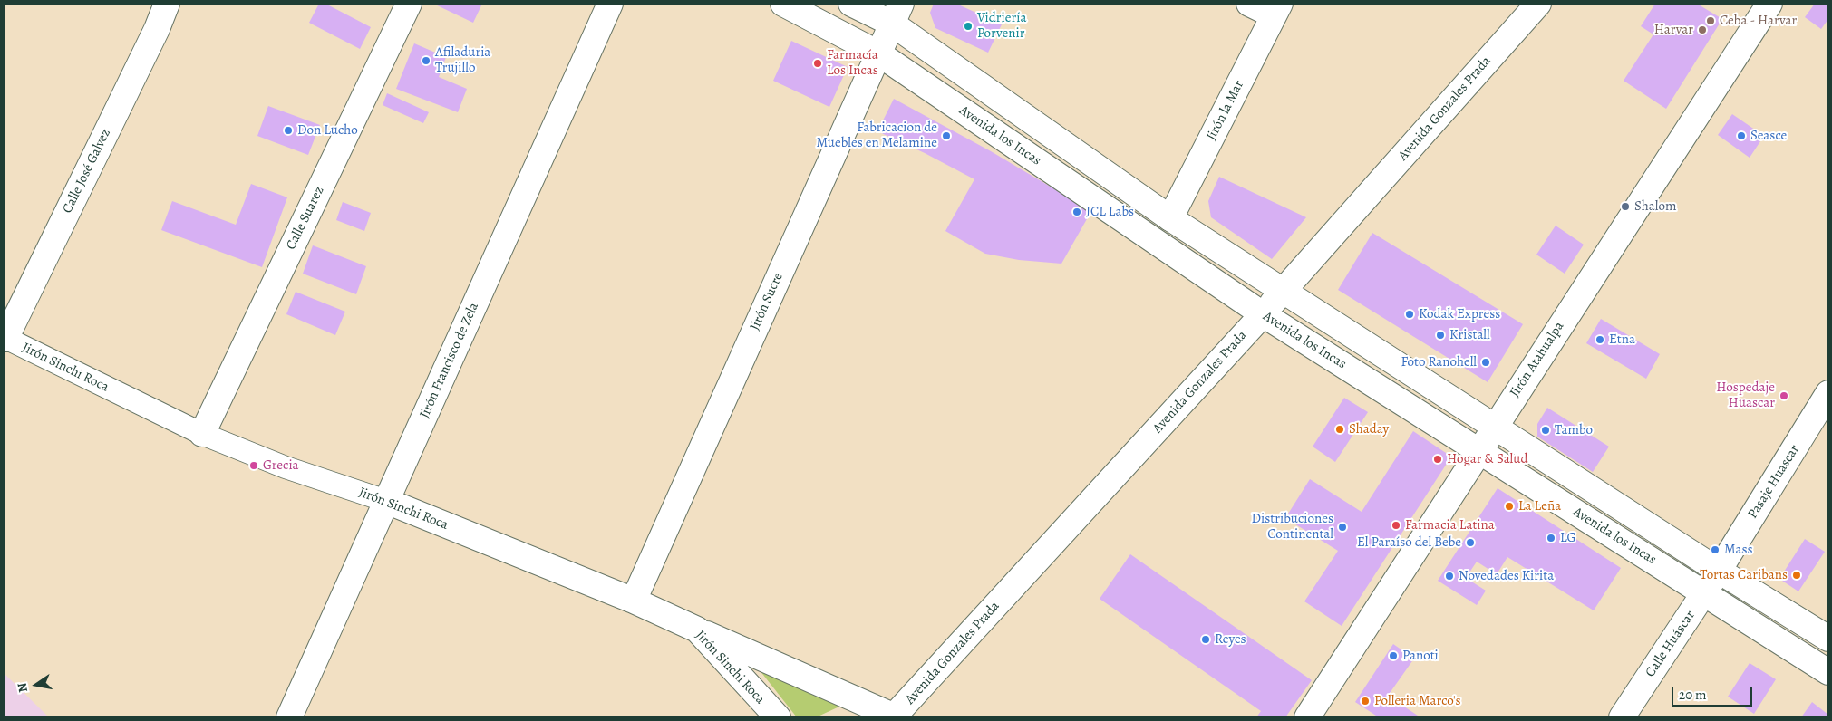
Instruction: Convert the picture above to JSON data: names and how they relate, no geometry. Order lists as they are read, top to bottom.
{
  "streets": {
    "street": [
      "Avenida Gonzales Prada",
      "Jirón la Mar",
      "Avenida los Incas",
      "Calle José Galvez",
      "Calle Suarez",
      "Jirón Sucre",
      "Jirón Atahualpa",
      "Jirón Francisco de Zela",
      "Jirón Sinchi Roca",
      "Pasaje Huascar",
      "Calle Huáscar"
    ]
  },
  "crossings": [
    ["Avenida Gonzales Prada", "Avenida los Incas"],
    ["Avenida Gonzales Prada", "Jirón Sinchi Roca"],
    ["Jirón la Mar", "Avenida los Incas"],
    ["Avenida los Incas", "Jirón Sucre"],
    ["Avenida los Incas", "Jirón Atahualpa"],
    ["Avenida los Incas", "Pasaje Huascar"],
    ["Avenida los Incas", "Calle Huáscar"],
    ["Calle José Galvez", "Jirón Sinchi Roca"],
    ["Calle Suarez", "Jirón Sinchi Roca"],
    ["Jirón Sucre", "Jirón Sinchi Roca"],
    ["Jirón Francisco de Zela", "Jirón Sinchi Roca"],
    ["Pasaje Huascar", "Calle Huáscar"]
  ],
  "places": [
    "Ceba - Harvar",
    "Vidriería Porvenir",
    "Harvar",
    "Afiladuria Trujillo",
    "Farmacía Los Incas",
    "Don Lucho",
    "Fabricacion de Muebles en Melamine",
    "Seasce",
    "Shalom",
    "JCL Labs",
    "Kodak Express",
    "Kristall",
    "Etna",
    "Foto Ranohell",
    "Hospedaje Huascar",
    "Shaday",
    "Tambo",
    "Hogar & Salud",
    "Grecia",
    "La Leña",
    "Farmacia Latina",
    "Distribuciones Continental",
    "LG",
    "El Paraíso del Bebe",
    "Mass",
    "Tortas Caribans",
    "Novedades Kirita",
    "Reyes",
    "Panoti",
    "Polleria Marco's"
  ],
  "scale_bar": "20 m",
  "north": "left"
}
